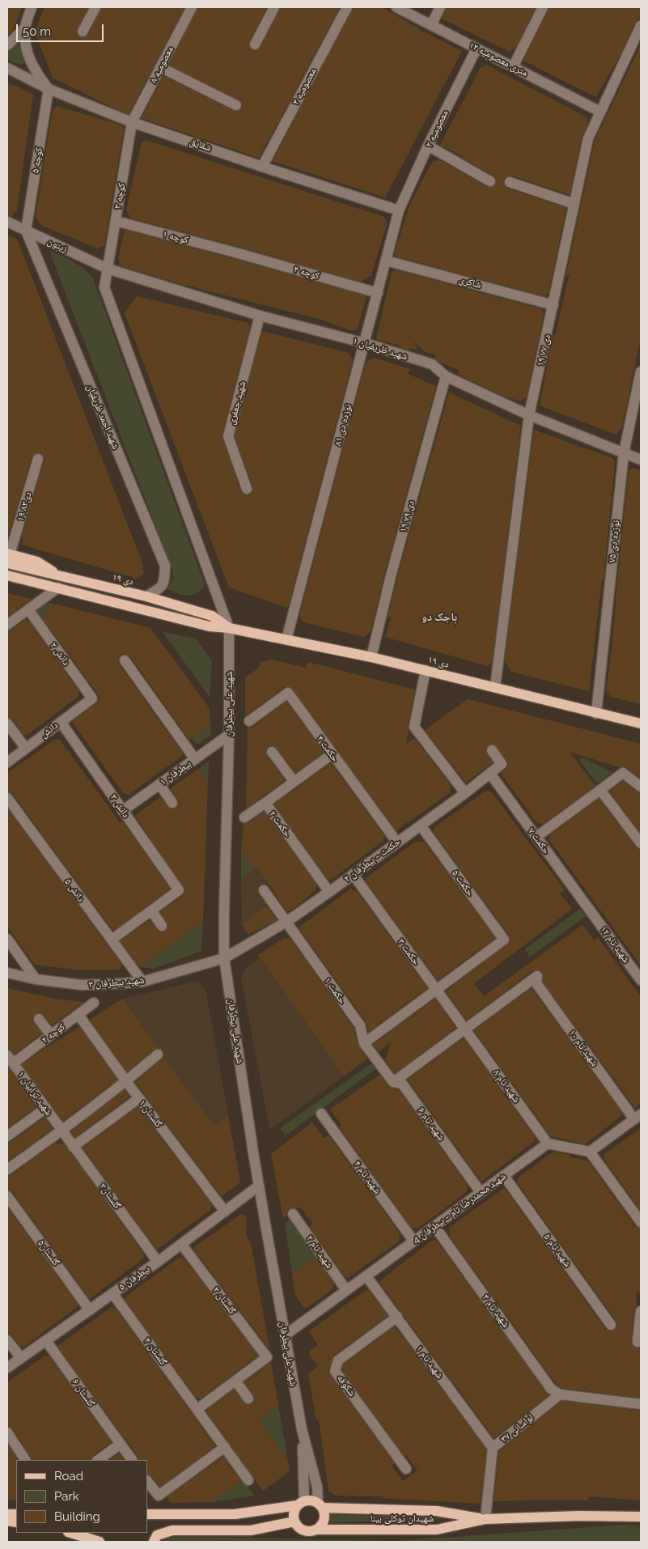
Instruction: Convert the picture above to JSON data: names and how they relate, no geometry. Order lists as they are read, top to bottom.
{
  "streets": {
    "main road": ["۱۹ دی", "شهیدان توکلی بینا"],
    "street": [
      "۱۲ متری معصومیه",
      "معصومیه ۸",
      "معصومیه ۴",
      "معصومیه ۲",
      "شقایق",
      "کوچه ۵",
      "کوچه ۳",
      "کوچه ۱",
      "زيتون",
      "کوچه ۴",
      "شاکری",
      "شهید ظریفیان ۱",
      "۱۹ دی ۷۷",
      "شهید جعفری",
      "شهید احمد ظریفیان",
      "نوزده دی ۸۱",
      "۱۹ دی۸۳",
      "۱۹ دی ۷۹",
      "نوزده دی ۷۵",
      "۲ دانش",
      "شهید علی بیطرفان",
      "دانش",
      "حکمت ۴",
      "بیطرفان ۱",
      "دانش ۳",
      "حکمت ۲",
      "حکمت ۷",
      "حکمت - بیطرفان ۲",
      "حکمت ۵",
      "دانش ۵",
      "شهید تام ۱۲",
      "حکمت ۳",
      "شهید بیطرفان ۳",
      "حکمت ۱",
      "کوچه ۲",
      "شهید تام ۱۰",
      "شهید تام ۸",
      "شهید ترابیان ۱",
      "گلستان ۱",
      "شهید تام ۶",
      "شهید تام ۴",
      "گلستان۳",
      "شهید محمدرضا تام - بیطرفان 4",
      "شهید تام ۵",
      "شهید تام ۲",
      "گلستان۵",
      "بیطرفان ۵",
      "گلستان ۲",
      "شهید تام ۳",
      "گلستان ۴",
      "شهید تام ۱",
      "شکوفه",
      "گلستان ۶",
      "لواسانی ۳۷"
    ]
  },
  "crossings": [
    ["۱۲ متری معصومیه", "معصومیه ۲"],
    ["۱۲ متری معصومیه", "۱۹ دی ۷۷"],
    ["معصومیه ۸", "شقایق"],
    ["معصومیه ۸", "کوچه ۳"],
    ["معصومیه ۴", "شقایق"],
    ["معصومیه ۲", "شقایق"],
    ["معصومیه ۲", "نوزده دی ۸۱"],
    ["شقایق", "کوچه ۵"],
    ["شقایق", "کوچه ۳"],
    ["شقایق", "نوزده دی ۸۱"],
    ["کوچه ۵", "زيتون"],
    ["کوچه ۵", "شهید احمد ظریفیان"],
    ["کوچه ۳", "کوچه ۱"],
    ["کوچه ۳", "زيتون"],
    ["کوچه ۳", "شهید ظریفیان ۱"],
    ["کوچه ۱", "کوچه ۴"],
    ["زيتون", "شهید ظریفیان ۱"],
    ["زيتون", "شهید احمد ظریفیان"],
    ["کوچه ۴", "نوزده دی ۸۱"],
    ["شاکری", "۱۹ دی ۷۷"],
    ["شاکری", "نوزده دی ۸۱"],
    ["شهید ظریفیان ۱", "۱۹ دی ۷۷"],
    ["شهید ظریفیان ۱", "شهید جعفری"],
    ["شهید ظریفیان ۱", "نوزده دی ۸۱"],
    ["شهید ظریفیان ۱", "۱۹ دی ۷۹"],
    ["شهید ظریفیان ۱", "نوزده دی ۷۵"],
    ["۱۹ دی ۷۷", "۱۹ دی"],
    ["شهید احمد ظریفیان", "۱۹ دی"],
    ["نوزده دی ۸۱", "۱۹ دی"],
    ["۱۹ دی۸۳", "۱۹ دی"],
    ["۱۹ دی ۷۹", "۱۹ دی"],
    ["نوزده دی ۷۵", "۱۹ دی"],
    ["۱۹ دی", "شهید علی بیطرفان"],
    ["۲ دانش", "دانش"],
    ["شهید علی بیطرفان", "بیطرفان ۱"],
    ["شهید علی بیطرفان", "حکمت - بیطرفان ۲"],
    ["شهید علی بیطرفان", "شهید بیطرفان ۳"],
    ["شهید علی بیطرفان", "شهید محمدرضا تام - بیطرفان 4"],
    ["شهید علی بیطرفان", "بیطرفان ۵"],
    ["شهید علی بیطرفان", "شهیدان توکلی بینا"],
    ["دانش", "دانش ۳"],
    ["حکمت ۴", "حکمت ۲"],
    ["حکمت ۴", "حکمت - بیطرفان ۲"],
    ["بیطرفان ۱", "دانش ۳"],
    ["حکمت ۲", "حکمت - بیطرفان ۲"],
    ["حکمت ۷", "حکمت - بیطرفان ۲"],
    ["حکمت ۷", "شهید تام ۱۲"],
    ["حکمت - بیطرفان ۲", "حکمت ۵"],
    ["حکمت - بیطرفان ۲", "حکمت ۳"],
    ["حکمت - بیطرفان ۲", "شهید بیطرفان ۳"],
    ["حکمت - بیطرفان ۲", "حکمت ۱"],
    ["حکمت ۵", "حکمت ۳"],
    ["دانش ۵", "شهید بیطرفان ۳"],
    ["حکمت ۳", "شهید تام ۱۰"],
    ["حکمت ۳", "شهید تام ۸"],
    ["حکمت ۱", "شهید تام ۶"],
    ["کوچه ۲", "شهید ترابیان ۱"],
    ["کوچه ۲", "گلستان ۱"],
    ["شهید تام ۱۰", "شهید تام ۸"],
    ["شهید تام ۸", "شهید محمدرضا تام - بیطرفان 4"],
    ["شهید ترابیان ۱", "گلستان۳"],
    ["گلستان ۱", "بیطرفان ۵"],
    ["شهید تام ۶", "شهید محمدرضا تام - بیطرفان 4"],
    ["شهید تام ۴", "شهید محمدرضا تام - بیطرفان 4"],
    ["گلستان۳", "بیطرفان ۵"],
    ["شهید محمدرضا تام - بیطرفان 4", "شهید تام ۵"],
    ["شهید محمدرضا تام - بیطرفان 4", "شهید تام ۲"],
    ["شهید محمدرضا تام - بیطرفان 4", "شهید تام ۳"],
    ["شهید محمدرضا تام - بیطرفان 4", "شهید تام ۱"],
    ["گلستان۵", "بیطرفان ۵"],
    ["بیطرفان ۵", "گلستان ۲"],
    ["بیطرفان ۵", "گلستان ۴"],
    ["بیطرفان ۵", "گلستان ۶"],
    ["شهید تام ۳", "لواسانی ۳۷"],
    ["شهید تام ۱", "شکوفه"],
    ["شهید تام ۱", "لواسانی ۳۷"],
    ["لواسانی ۳۷", "شهیدان توکلی بینا"]
  ],
  "districts": ["باجک دو"],
  "legend": ["Road", "Park", "Building"],
  "scale_bar": "50 m"
}
